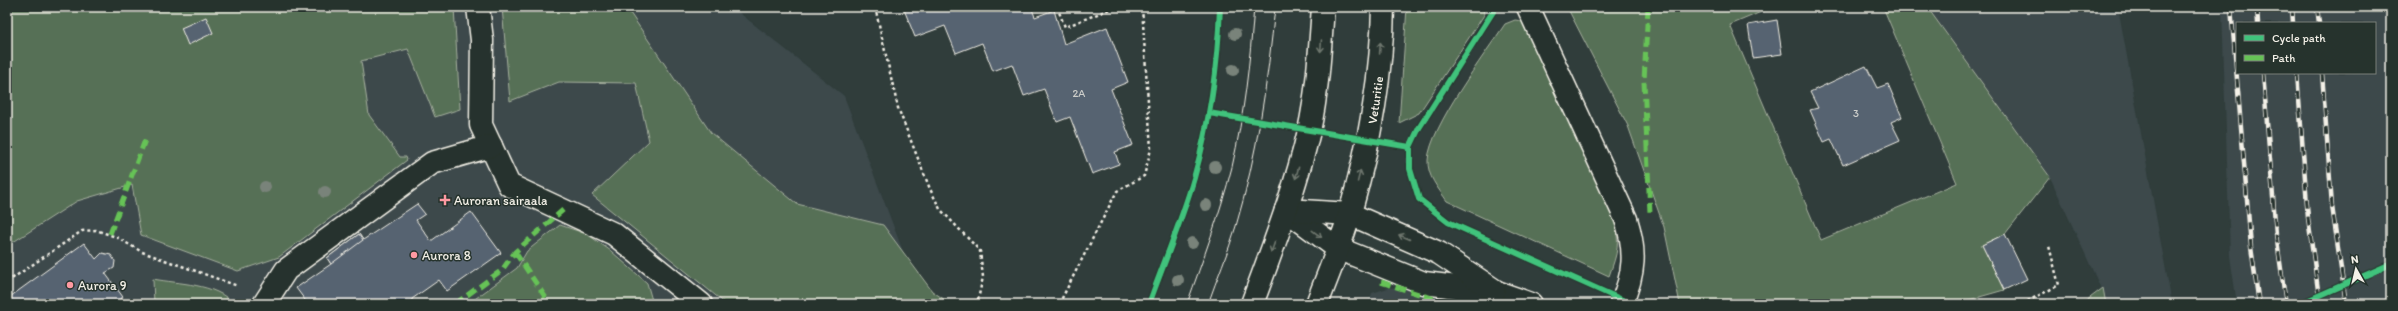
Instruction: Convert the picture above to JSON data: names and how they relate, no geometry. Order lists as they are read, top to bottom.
{
  "streets": {
    "main road": ["Veturitie"]
  },
  "places": {
    "health": ["Auroran sairaala"],
    "other": ["Aurora 8", "Aurora 9"]
  },
  "house_numbers": ["2A", "3"],
  "legend": ["Cycle path", "Path"],
  "north": "top"
}
